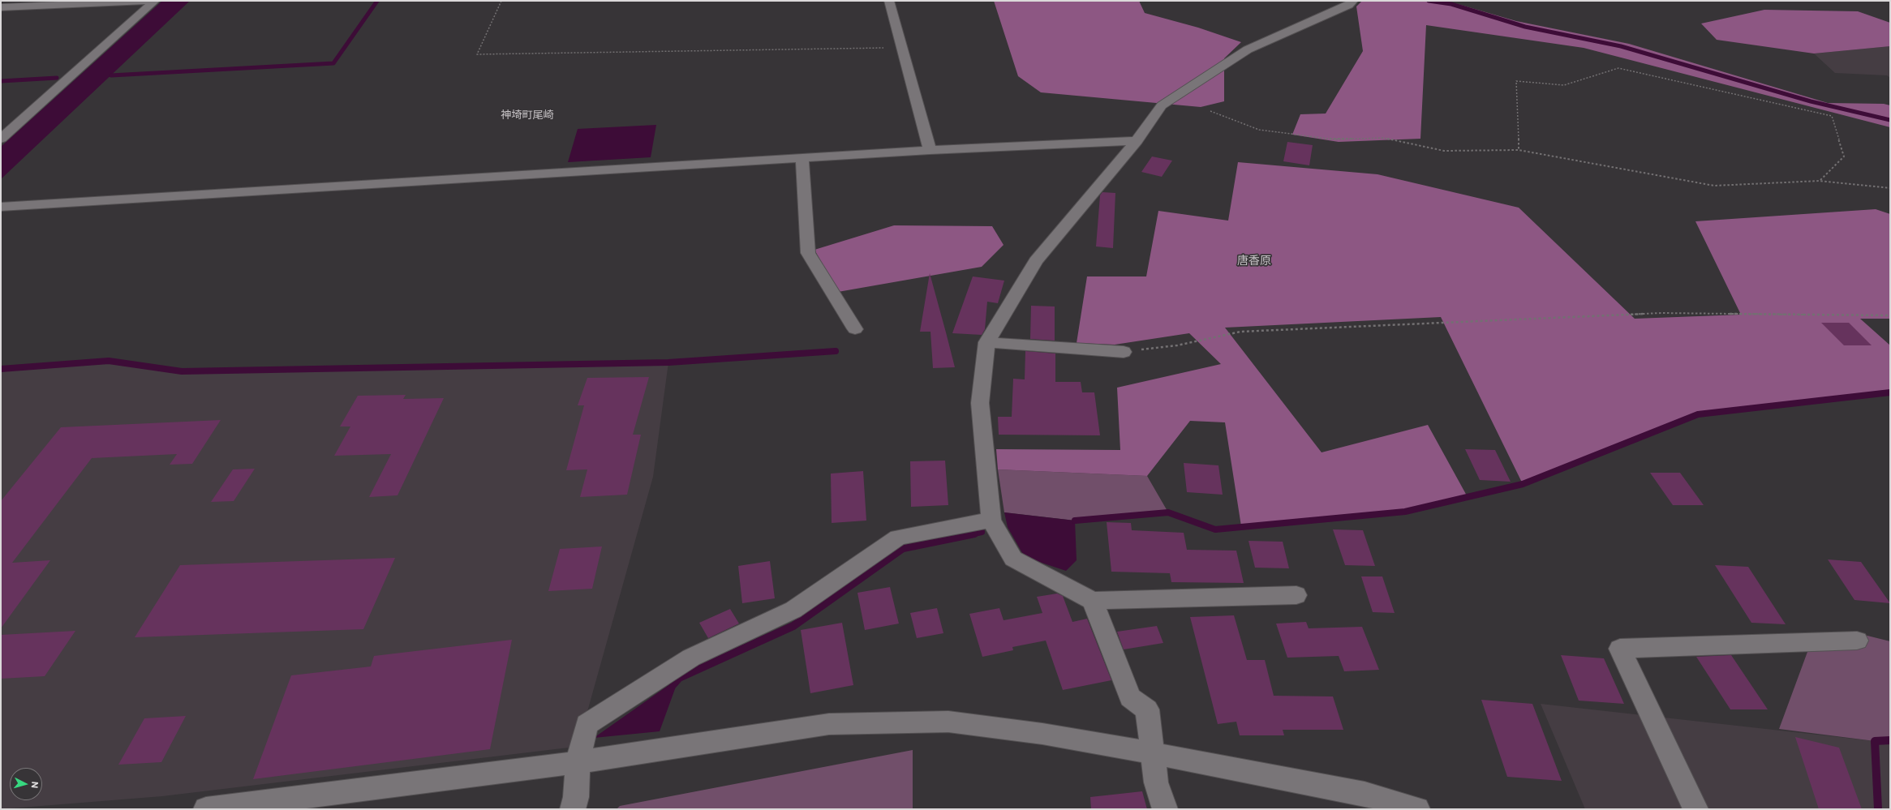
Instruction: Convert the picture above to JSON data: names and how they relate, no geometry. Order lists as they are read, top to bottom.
{
  "districts": ["神埼町尾崎", "唐香原"],
  "north": "right"
}
